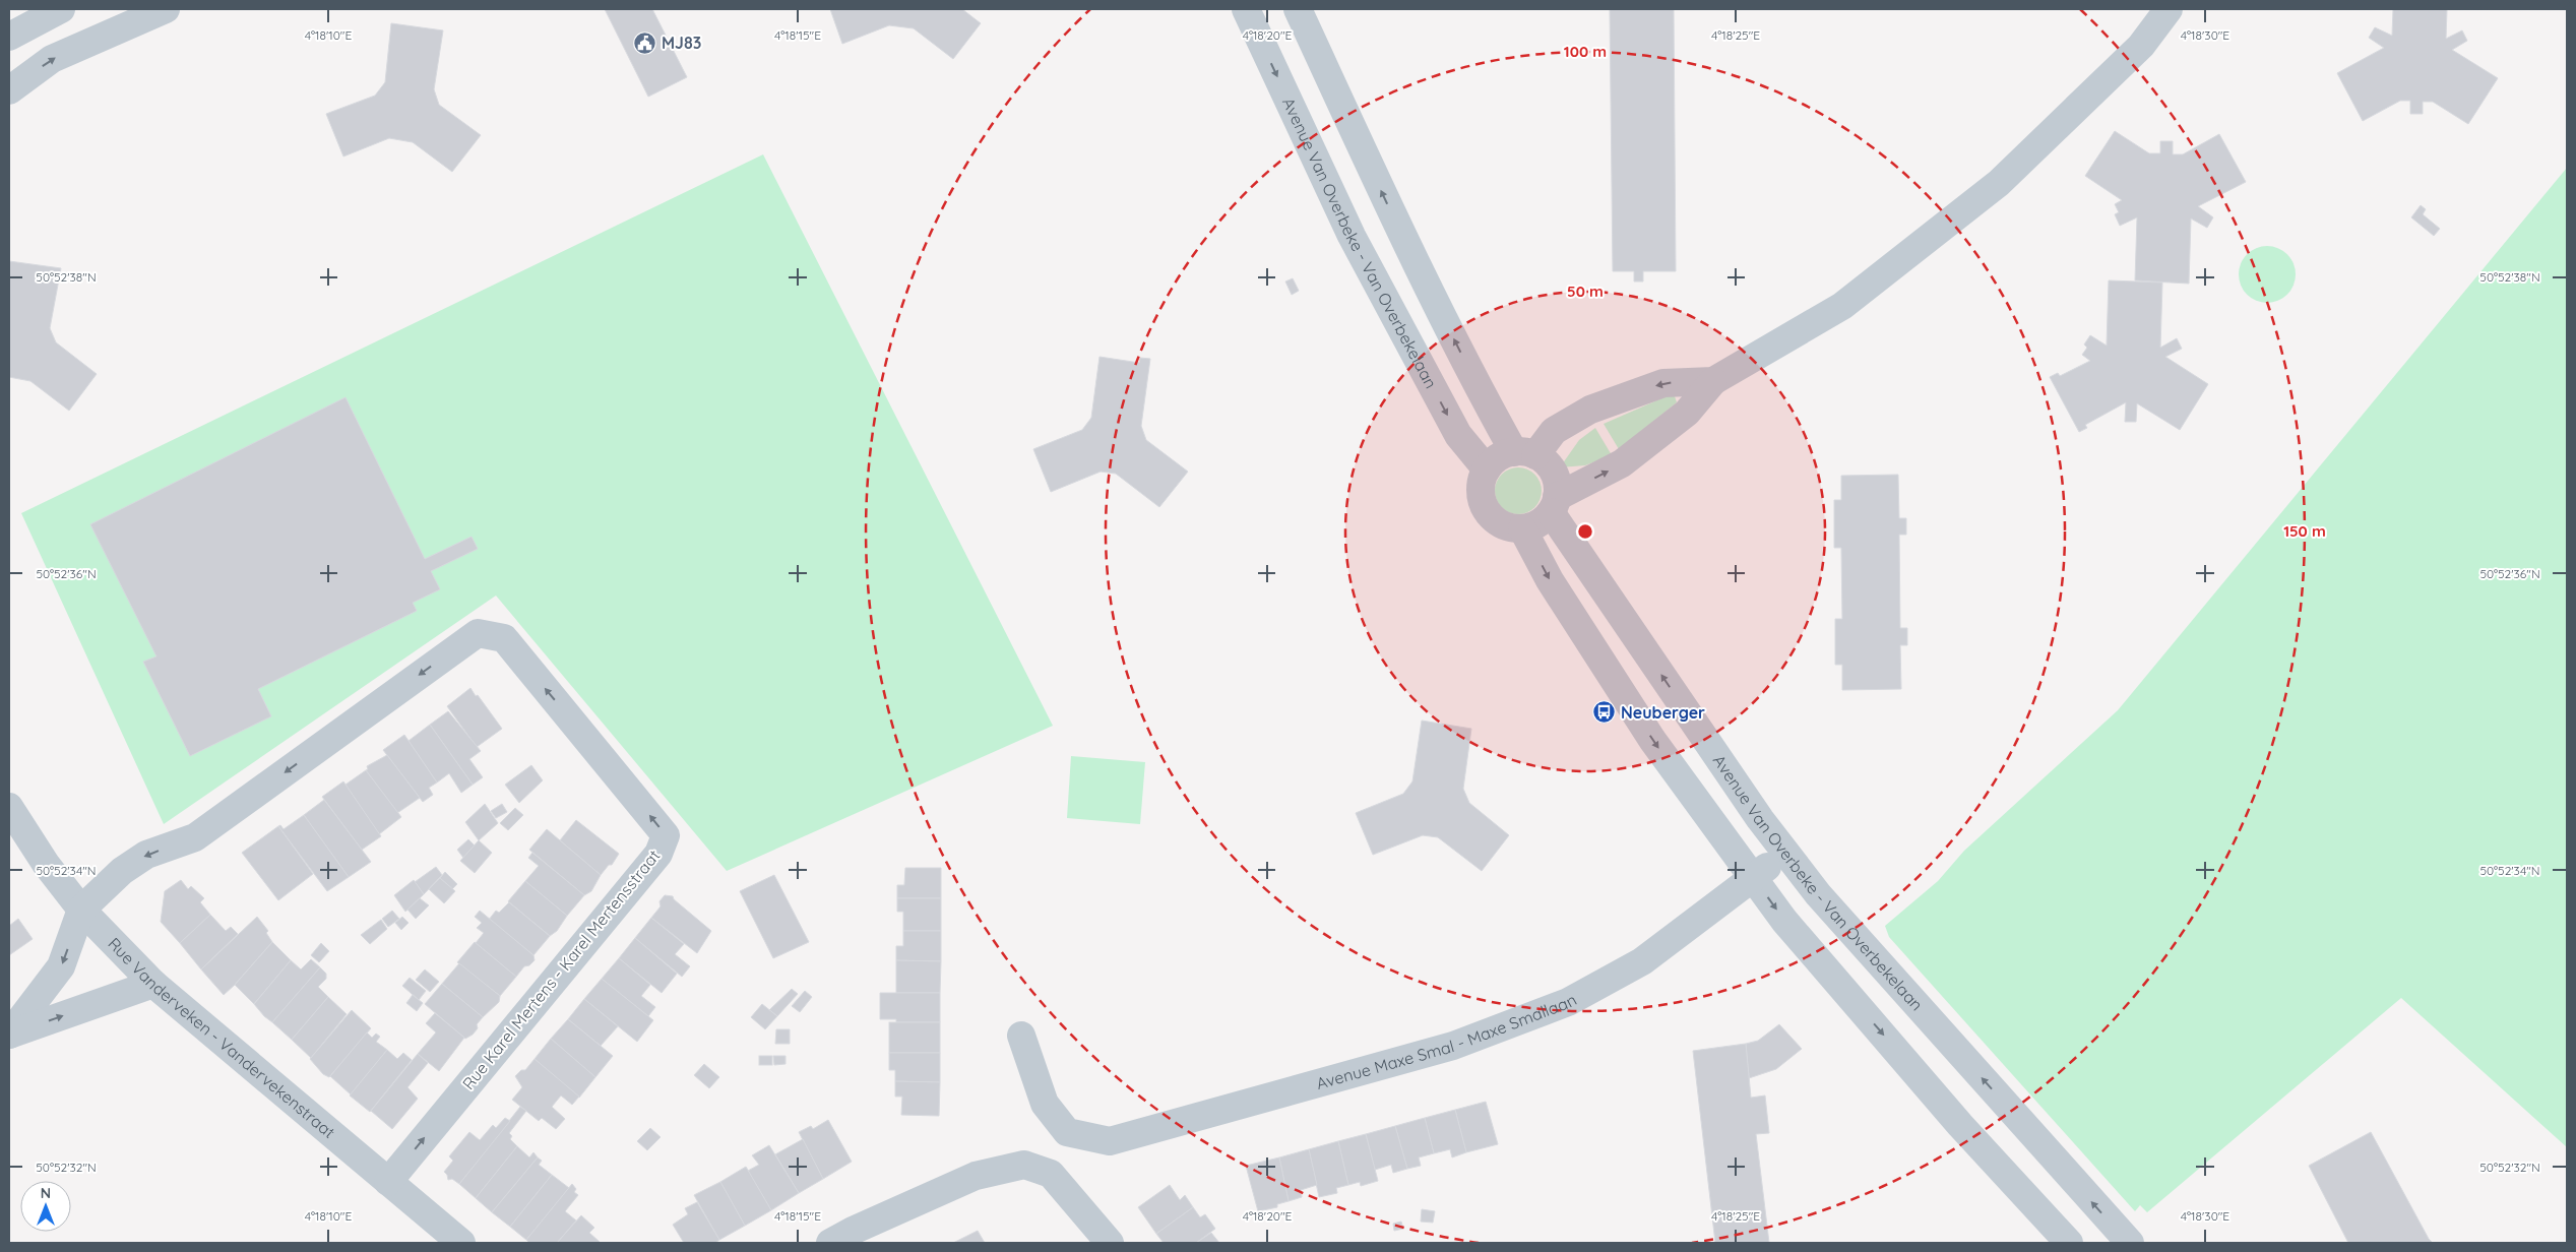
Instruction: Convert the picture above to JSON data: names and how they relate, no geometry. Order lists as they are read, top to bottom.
{
  "streets": {
    "street": [
      "Avenue Van Overbeke - Van Overbekelaan",
      "Rue Karel Mertens - Karel Mertensstraat",
      "Rue Vanderveken - Vandervekenstraat",
      "Avenue Maxe Smal - Maxe Smallaan"
    ]
  },
  "crossings": [
    ["Avenue Van Overbeke - Van Overbekelaan", "Avenue Maxe Smal - Maxe Smallaan"],
    ["Rue Karel Mertens - Karel Mertensstraat", "Rue Vanderveken - Vandervekenstraat"]
  ],
  "places": {
    "public building": ["MJ83"],
    "bus stop": ["Neuberger"]
  },
  "north": "top",
  "coordinates": [
    "4°18'10\"E",
    "4°18'15\"E",
    "4°18'20\"E",
    "4°18'25\"E",
    "4°18'30\"E",
    "50°52'38\"N",
    "50°52'36\"N",
    "50°52'34\"N",
    "50°52'32\"N"
  ],
  "rings": ["100 m", "50 m", "150 m"]
}
